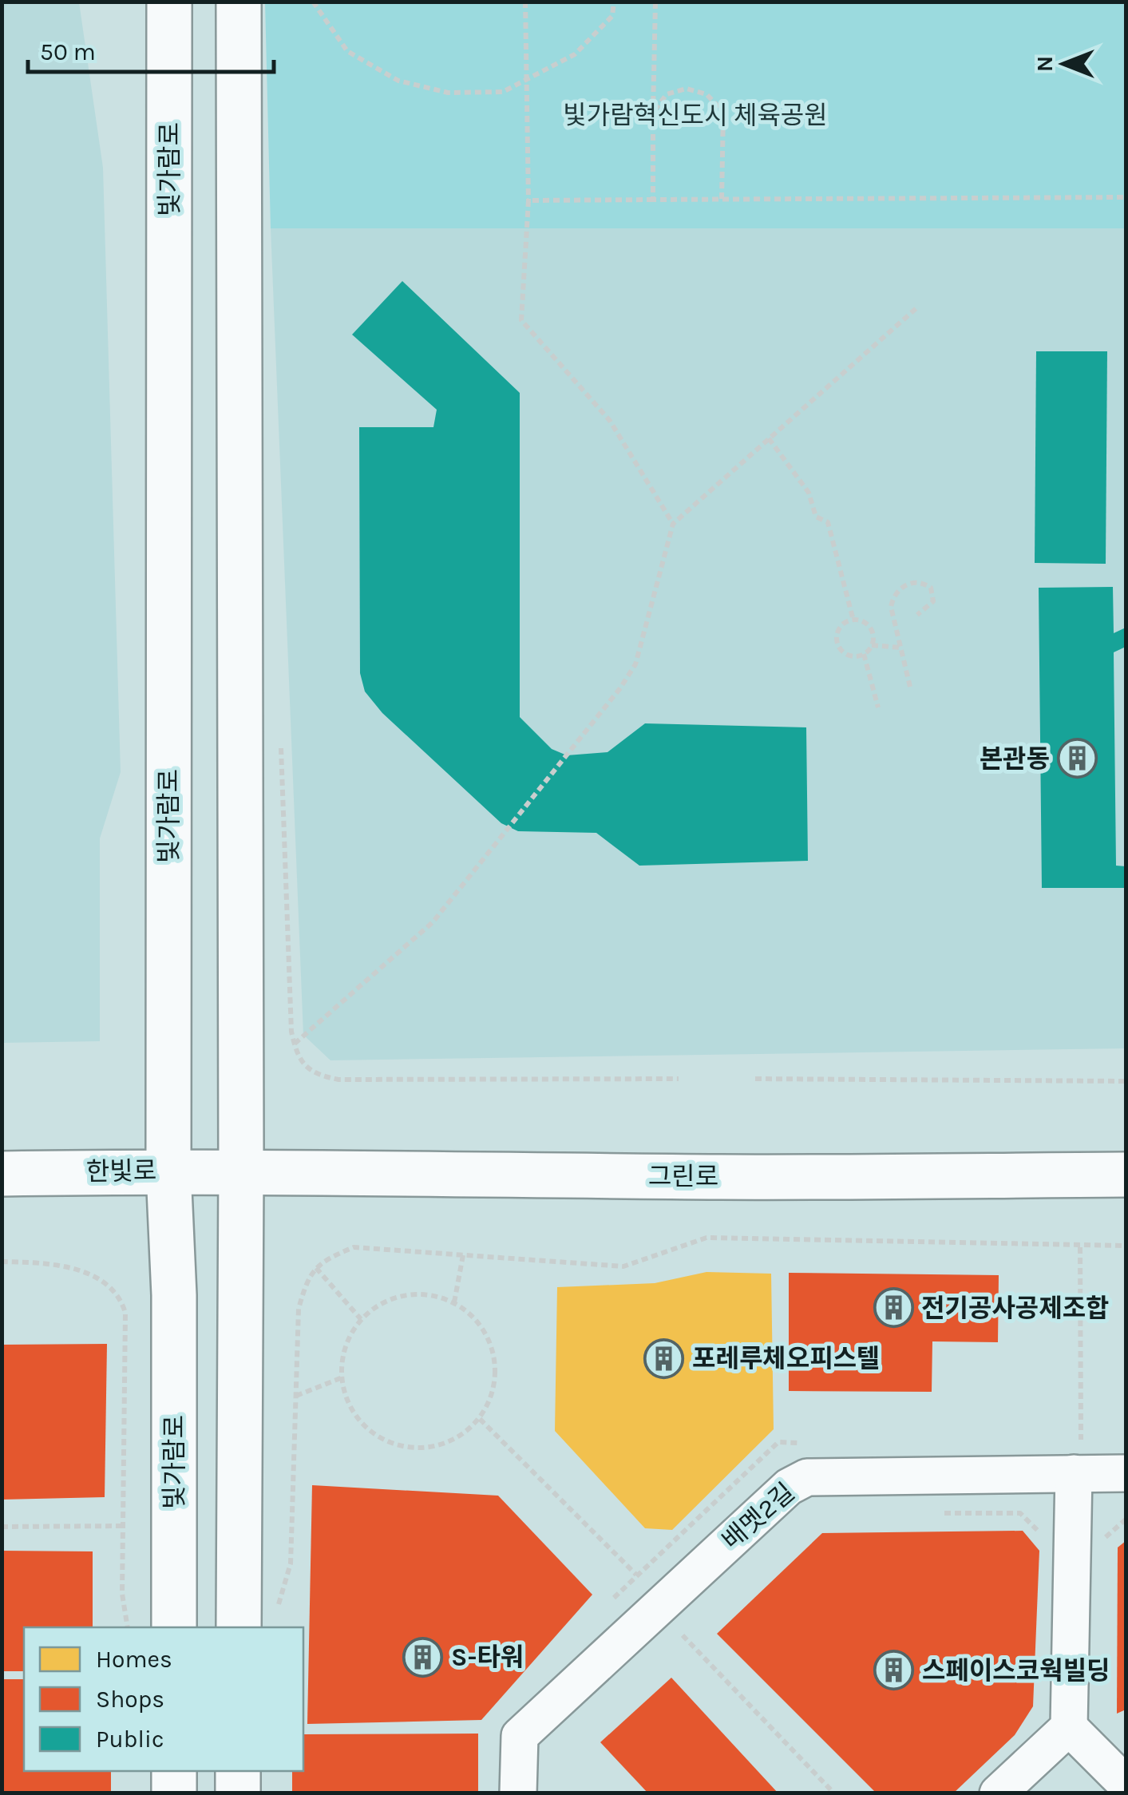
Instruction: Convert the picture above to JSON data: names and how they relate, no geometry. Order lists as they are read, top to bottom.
{
  "streets": {
    "main road": ["빛가람로", "한빛로", "그린로"],
    "street": ["배멧2길"]
  },
  "crossings": [
    ["빛가람로", "한빛로"],
    ["한빛로", "그린로"]
  ],
  "parks": ["빛가람혁신도시 체육공원"],
  "places": {
    "building": [
      "본관동",
      "전기공사공제조합",
      "포레루체오피스텔",
      "S-타워",
      "스페이스코웍빌딩"
    ]
  },
  "legend": ["Homes", "Shops", "Public"],
  "scale_bar": "50 m",
  "north": "left"
}
